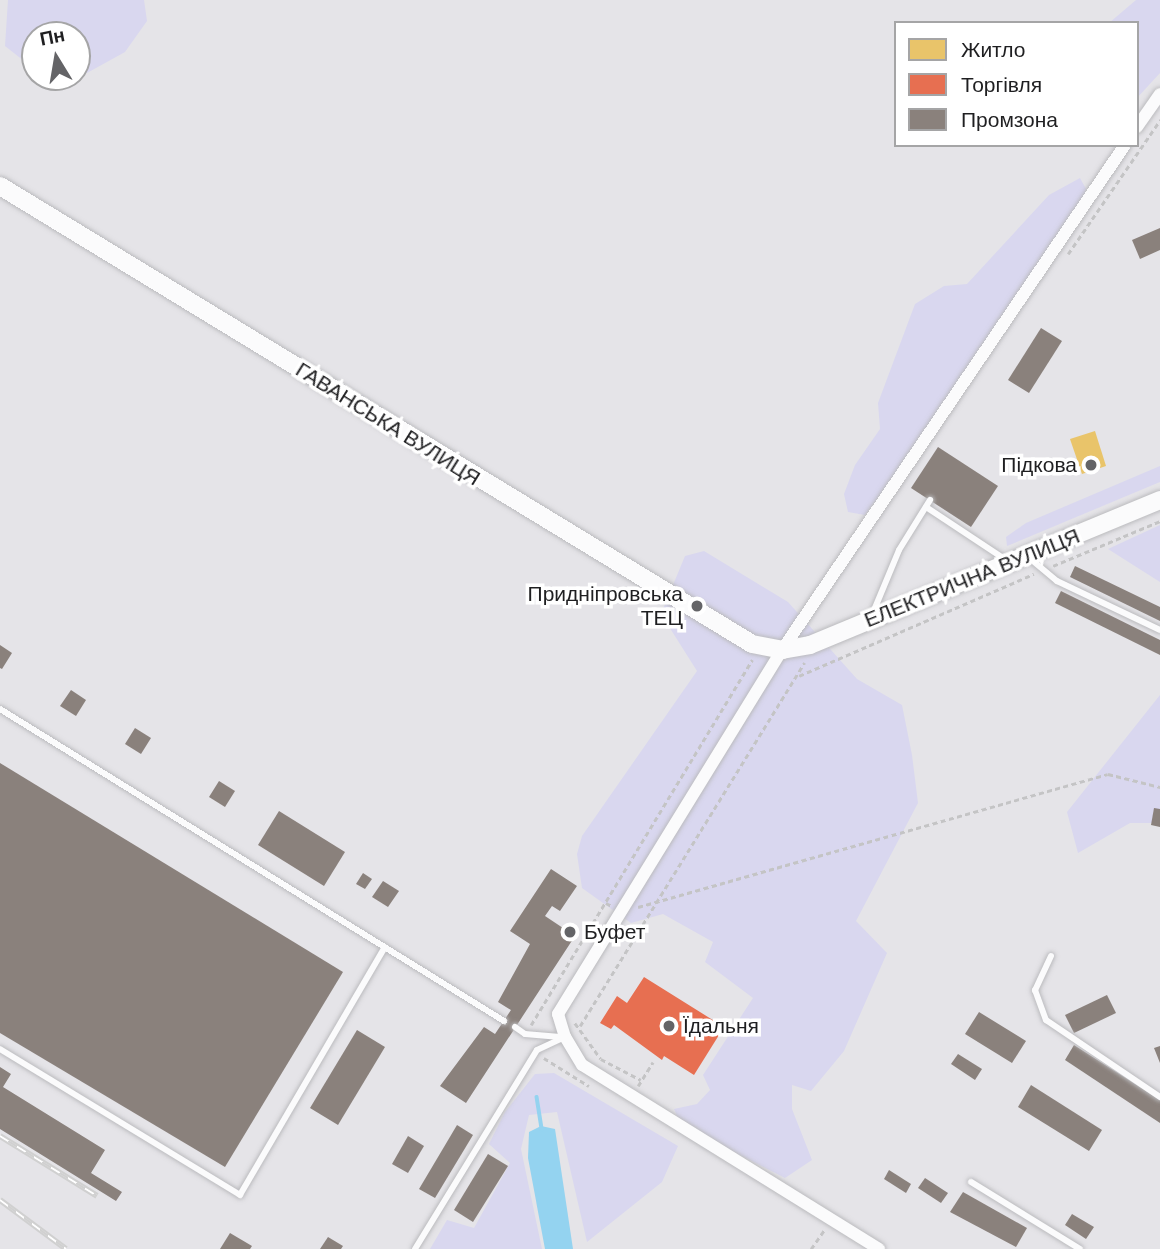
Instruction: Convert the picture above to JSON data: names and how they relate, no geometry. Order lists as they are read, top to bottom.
{
  "streets": {
    "street": ["ГАВАНСЬКА ВУЛИЦЯ", "ЕЛЕКТРИЧНА ВУЛИЦЯ"]
  },
  "crossings": [
    ["ГАВАНСЬКА ВУЛИЦЯ", "ЕЛЕКТРИЧНА ВУЛИЦЯ"]
  ],
  "places": [
    "Підкова",
    "Придніпровська ТЕЦ",
    "Буфет",
    "Їдальня"
  ],
  "legend": ["Житло", "Торгівля", "Промзона"],
  "north": "top"
}
